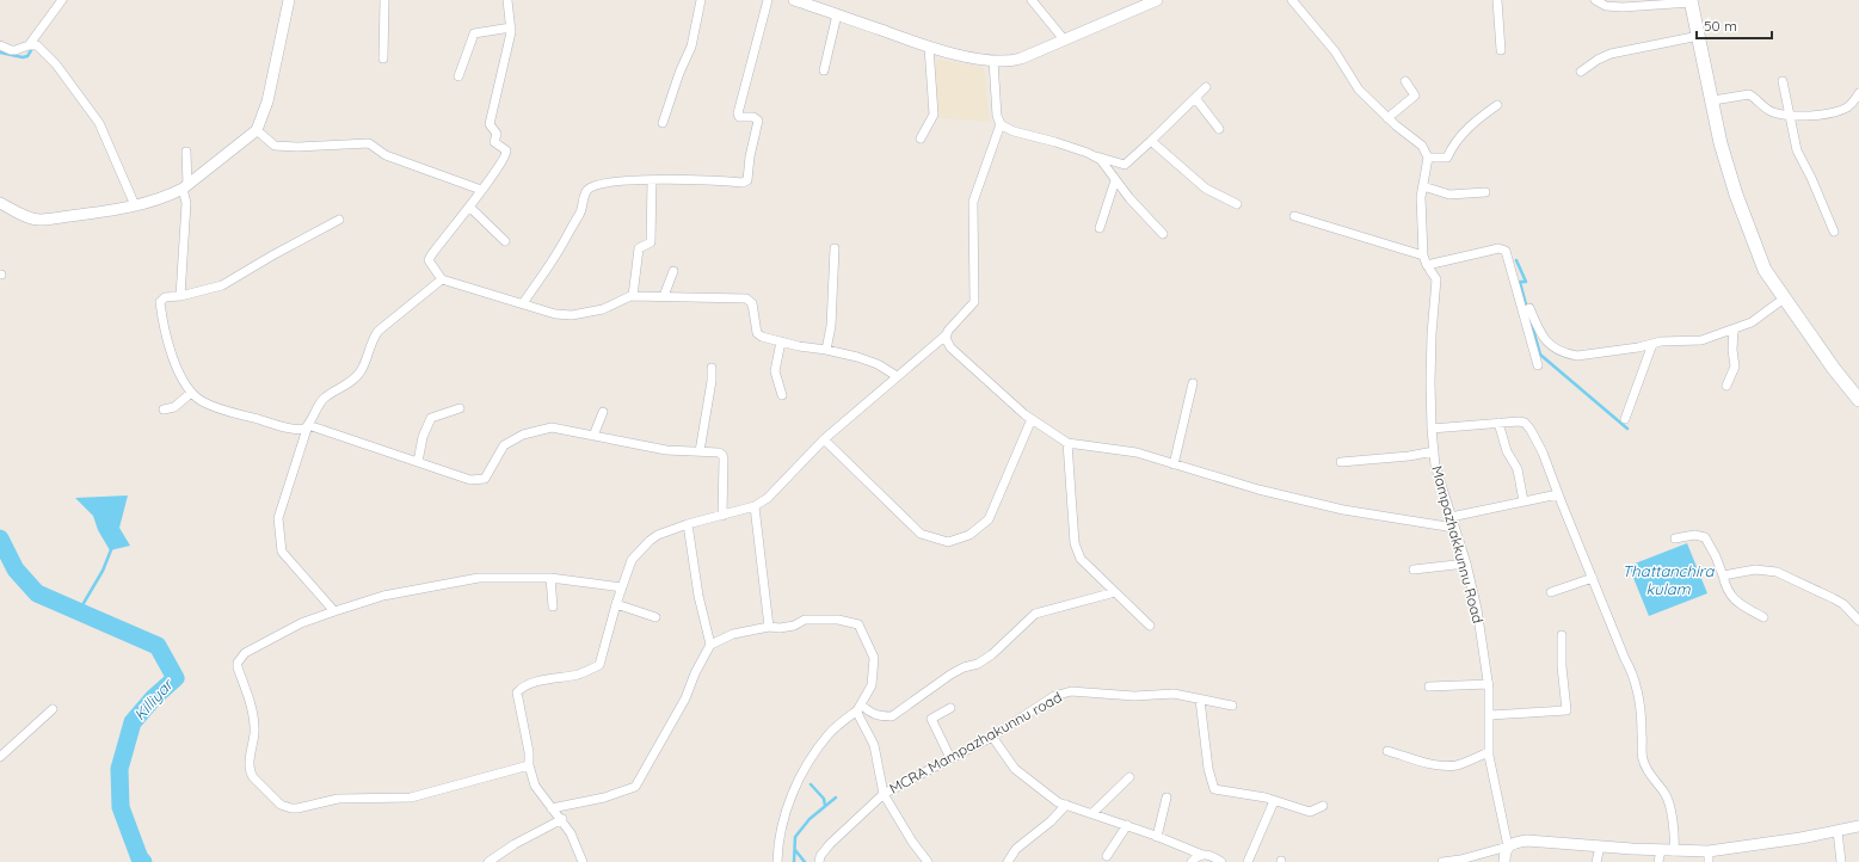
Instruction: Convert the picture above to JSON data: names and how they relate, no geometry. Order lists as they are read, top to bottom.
{
  "streets": {
    "street": ["Mampazhakkunnu Road", "MCRA Mampazhakunnu road"]
  },
  "water": ["Thattanchira kulam", "Killiyar"],
  "scale_bar": "50 m"
}
